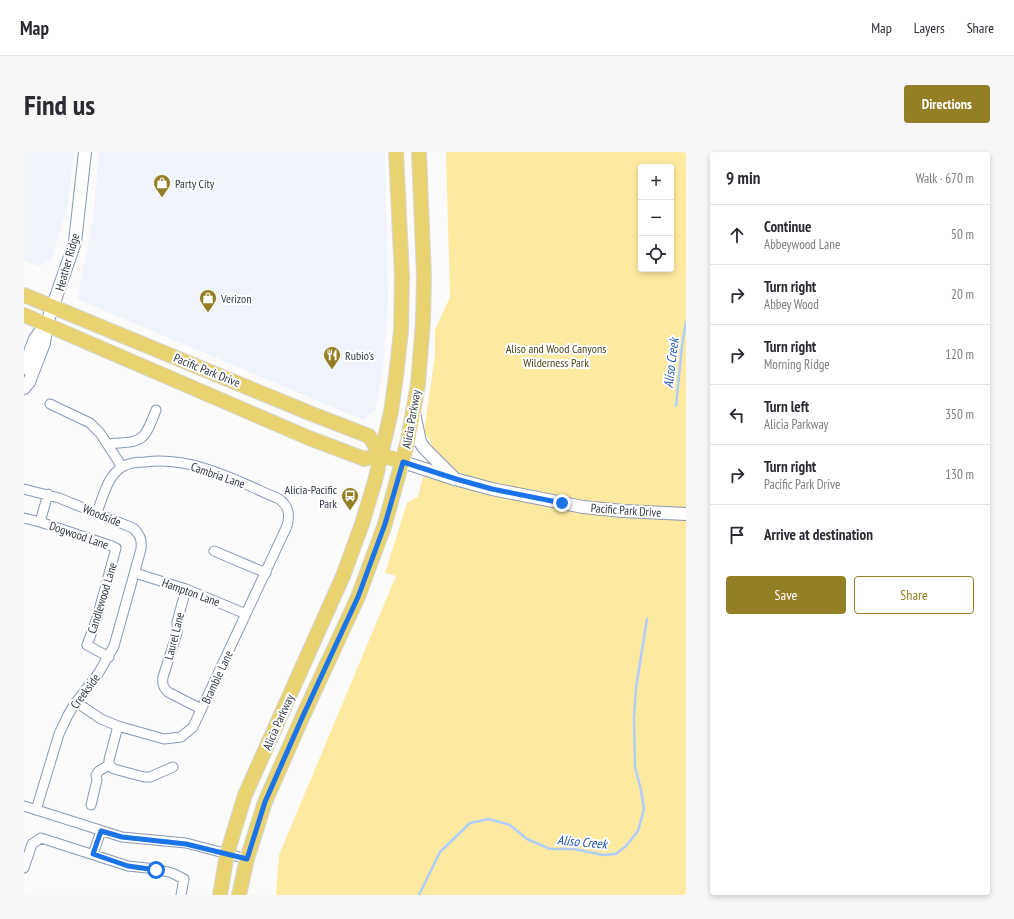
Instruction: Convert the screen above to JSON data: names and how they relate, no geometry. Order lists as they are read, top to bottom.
{
  "streets": {
    "main road": ["Heather Ridge", "Pacific Park Drive", "Alicia Parkway"],
    "street": [
      "Cambria Lane",
      "Woodside",
      "Dogwood Lane",
      "Hampton Lane",
      "Candlewood Lane",
      "Laurel Lane",
      "Bramble Lane",
      "Creekside"
    ]
  },
  "crossings": [
    ["Heather Ridge", "Pacific Park Drive"],
    ["Pacific Park Drive", "Alicia Parkway"],
    ["Cambria Lane", "Bramble Lane"],
    ["Woodside", "Dogwood Lane"],
    ["Woodside", "Hampton Lane"],
    ["Woodside", "Creekside"],
    ["Dogwood Lane", "Candlewood Lane"],
    ["Hampton Lane", "Laurel Lane"],
    ["Hampton Lane", "Bramble Lane"],
    ["Hampton Lane", "Creekside"],
    ["Candlewood Lane", "Creekside"],
    ["Laurel Lane", "Bramble Lane"],
    ["Bramble Lane", "Creekside"]
  ],
  "water": ["Aliso Creek"],
  "parks": ["Aliso and Wood Canyons Wilderness Park"],
  "places": {
    "shop": ["Party City", "Verizon"],
    "restaurant": ["Rubio's"],
    "bus stop": ["Alicia-Pacific Park"]
  },
  "page": {
    "header": "Map",
    "nav": ["Map", "Layers", "Share"],
    "buttons": [
      "Directions",
      ["Save", "Share"]
    ],
    "title": "Find us",
    "heading": ["9 min", "Walk · 670 m"],
    "map_buttons": ["+", "−"],
    "list": [
      ["Continue", "Abbeywood Lane", "50 m"],
      ["Turn right", "Abbey Wood", "20 m"],
      ["Turn right", "Morning Ridge", "120 m"],
      ["Turn left", "Alicia Parkway", "350 m"],
      ["Turn right", "Pacific Park Drive", "130 m"],
      "Arrive at destination"
    ]
  }
}
